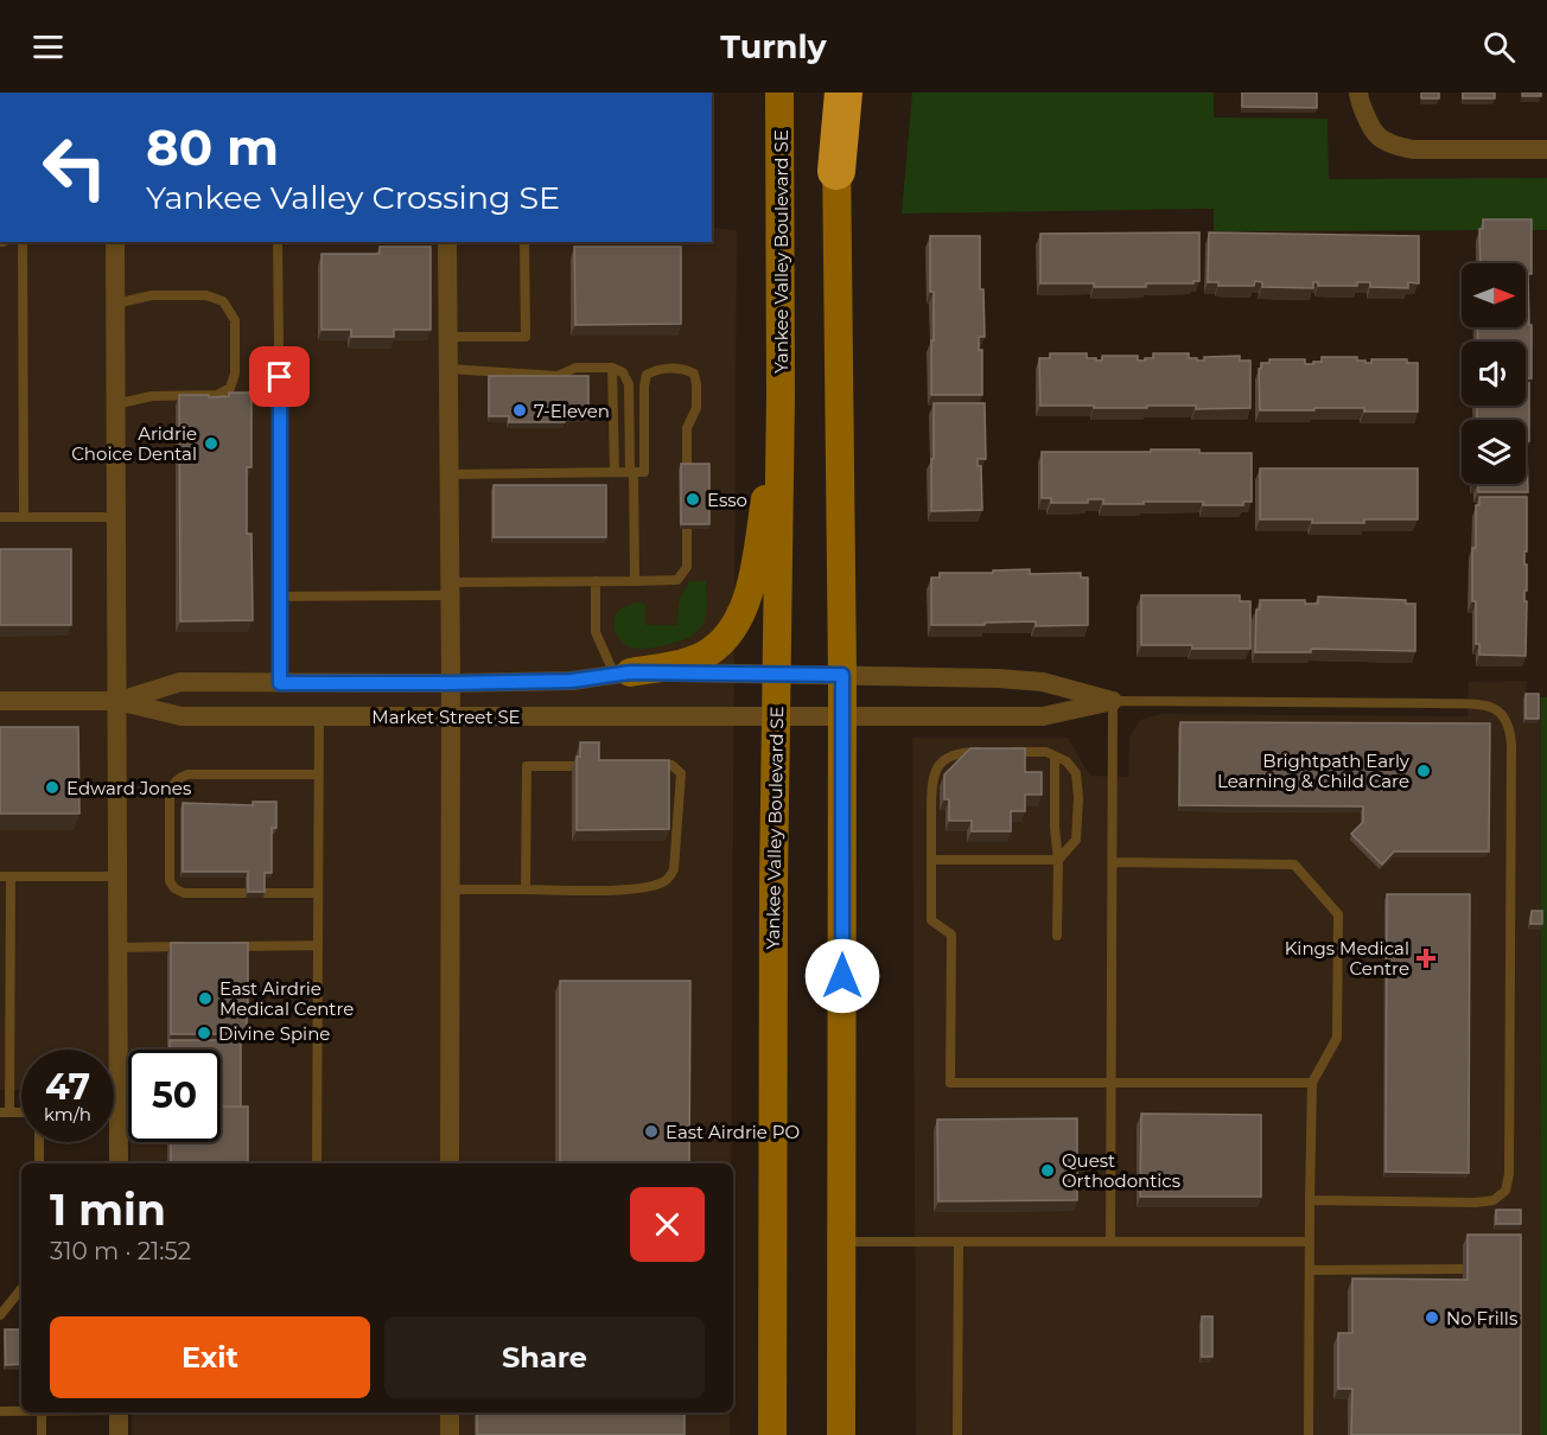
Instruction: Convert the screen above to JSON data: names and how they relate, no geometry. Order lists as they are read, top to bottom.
{
  "streets": {
    "main road": ["Yankee Valley Boulevard SE"],
    "street": ["Market Street SE"]
  },
  "crossings": [
    ["Yankee Valley Boulevard SE", "Market Street SE"]
  ],
  "places": {
    "other": [
      "7-Eleven",
      "Aridrie Choice Dental",
      "Esso",
      "Brightpath Early Learning & Child Care",
      "Edward Jones",
      "East Airdrie Medical Centre",
      "Divine Spine",
      "East Airdrie PO",
      "Quest Orthodontics",
      "No Frills"
    ],
    "health": ["Kings Medical Centre"]
  },
  "north": "right",
  "page": {
    "header": "Turnly",
    "turn": ["80 m", "Yankee Valley Crossing SE"],
    "speed": "47 km/h",
    "limit": "50",
    "heading": ["1 min", "310 m · 21:52"],
    "buttons": ["Exit", "Share"]
  }
}
